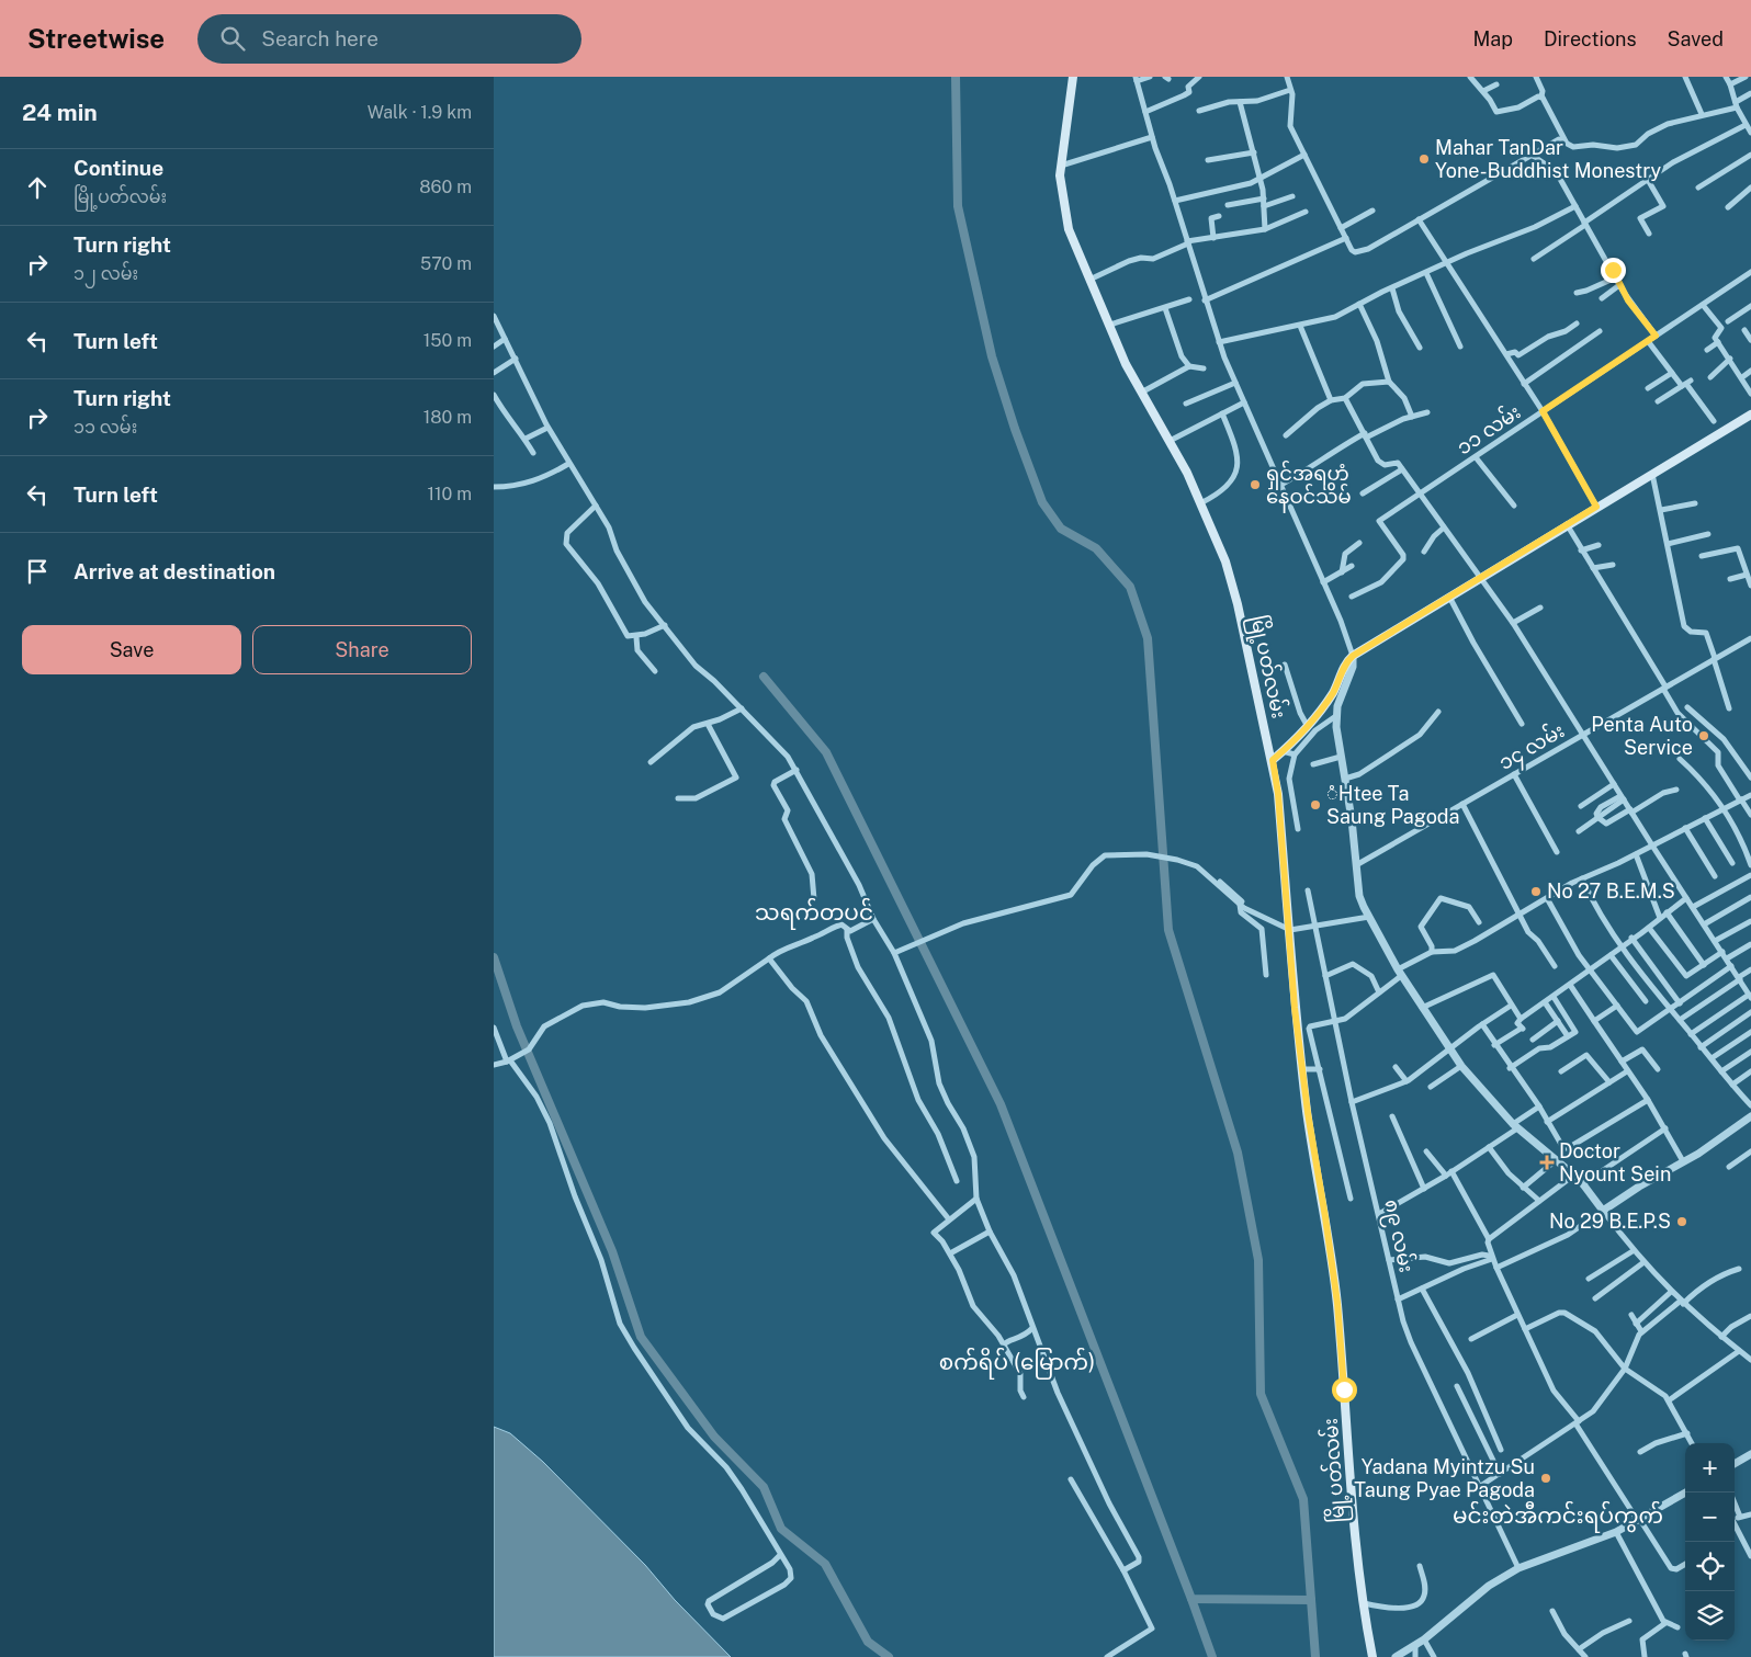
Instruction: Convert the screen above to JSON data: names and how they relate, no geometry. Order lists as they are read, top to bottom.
{
  "streets": {
    "main road": ["မြို့ပတ်လမ်း"],
    "street": ["၁၁ လမ်း", "၁၄ လမ်း", "၈၉ လမ်း"]
  },
  "districts": ["သရက်တပင်", "စက်ရိပ် (မြောက်)", "မင်းတဲအီကင်းရပ်ကွက်"],
  "places": {
    "other": [
      "Mahar TanDar Yone-Buddhist Monestry",
      "ရှင်အရဟံ နေဝင်သိမ်",
      "Penta Auto Service",
      "ံHtee Ta Saung Pagoda",
      "No 27 B.E.M.S",
      "No 29 B.E.P.S",
      "Yadana Myintzu Su Taung Pyae Pagoda"
    ],
    "health": ["Doctor Nyount Sein"]
  },
  "page": {
    "header": "Streetwise",
    "search": "Search here",
    "nav": ["Map", "Directions", "Saved"],
    "heading": ["24 min", "Walk · 1.9 km"],
    "list": [
      ["Continue", "မြို့ပတ်လမ်း", "860 m"],
      ["Turn right", "၁၂ လမ်း", "570 m"],
      ["Turn left", "150 m"],
      ["Turn right", "၁၁ လမ်း", "180 m"],
      ["Turn left", "110 m"],
      "Arrive at destination"
    ],
    "buttons": ["Save", "Share"],
    "map_buttons": ["+", "−"]
  }
}
